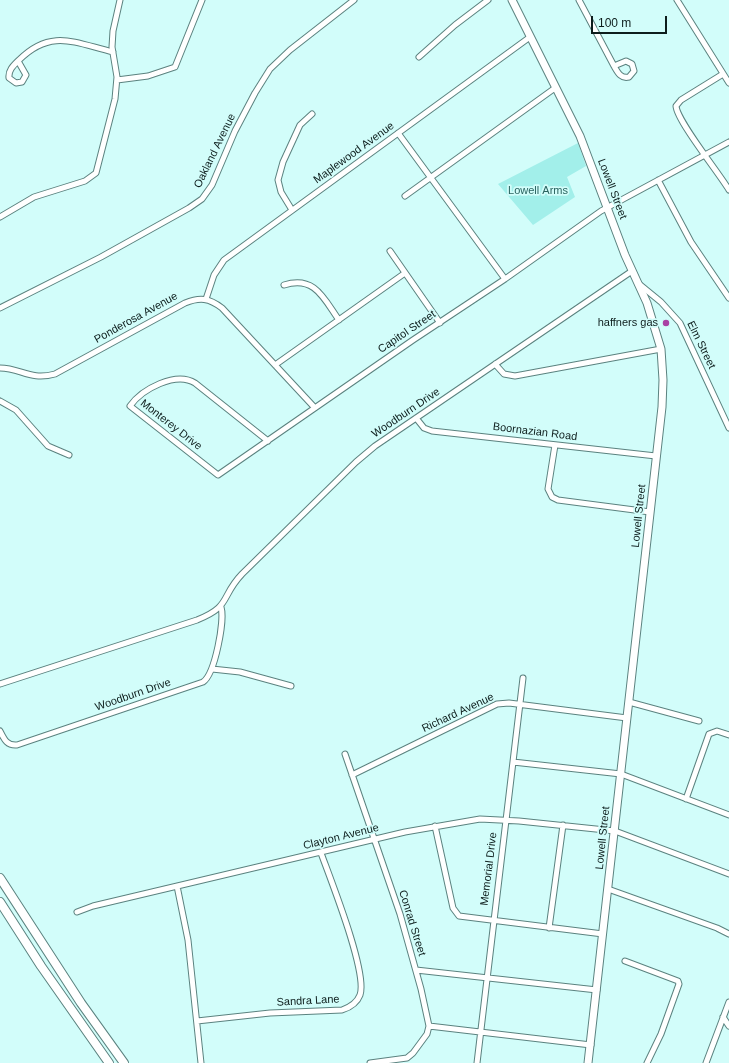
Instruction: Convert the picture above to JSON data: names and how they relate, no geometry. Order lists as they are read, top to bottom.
{
  "streets": {
    "main road": ["Lowell Street"],
    "street": [
      "Oakland Avenue",
      "Maplewood Avenue",
      "Ponderosa Avenue",
      "Capitol Street",
      "Elm Street",
      "Woodburn Drive",
      "Monterey Drive",
      "Boornazian Road",
      "Richard Avenue",
      "Clayton Avenue",
      "Memorial Drive",
      "Conrad Street",
      "Sandra Lane"
    ]
  },
  "crossings": [
    ["Maplewood Avenue", "Lowell Street"],
    ["Maplewood Avenue", "Ponderosa Avenue"],
    ["Lowell Street", "Capitol Street"],
    ["Lowell Street", "Elm Street"],
    ["Lowell Street", "Woodburn Drive"],
    ["Lowell Street", "Boornazian Road"],
    ["Lowell Street", "Richard Avenue"],
    ["Lowell Street", "Clayton Avenue"],
    ["Capitol Street", "Monterey Drive"],
    ["Woodburn Drive", "Boornazian Road"],
    ["Richard Avenue", "Memorial Drive"],
    ["Richard Avenue", "Conrad Street"],
    ["Clayton Avenue", "Memorial Drive"],
    ["Clayton Avenue", "Conrad Street"],
    ["Clayton Avenue", "Sandra Lane"]
  ],
  "parks": ["Lowell Arms"],
  "places": ["haffners gas"],
  "scale_bar": "100 m"
}
